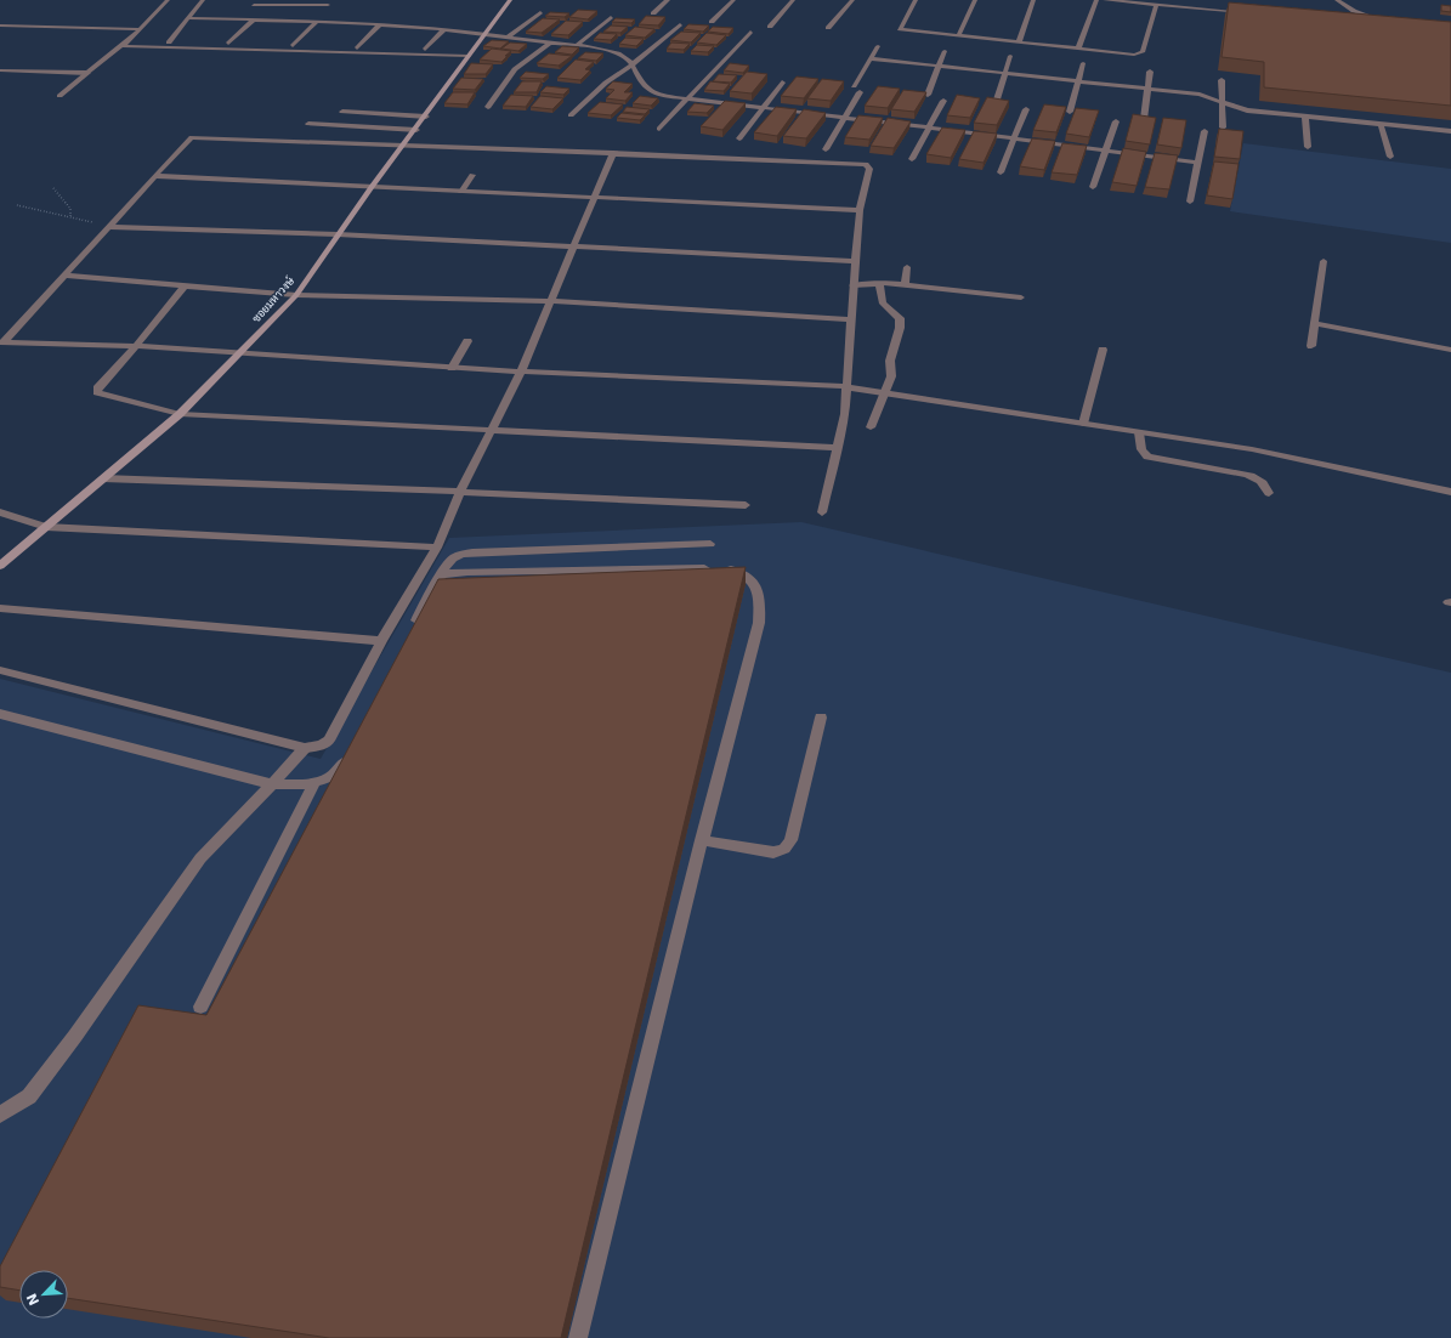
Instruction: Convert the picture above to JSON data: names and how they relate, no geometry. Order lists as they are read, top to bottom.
{
  "streets": {
    "street": ["ซอยมหาวงษ์"]
  },
  "north": "bottom left"
}
